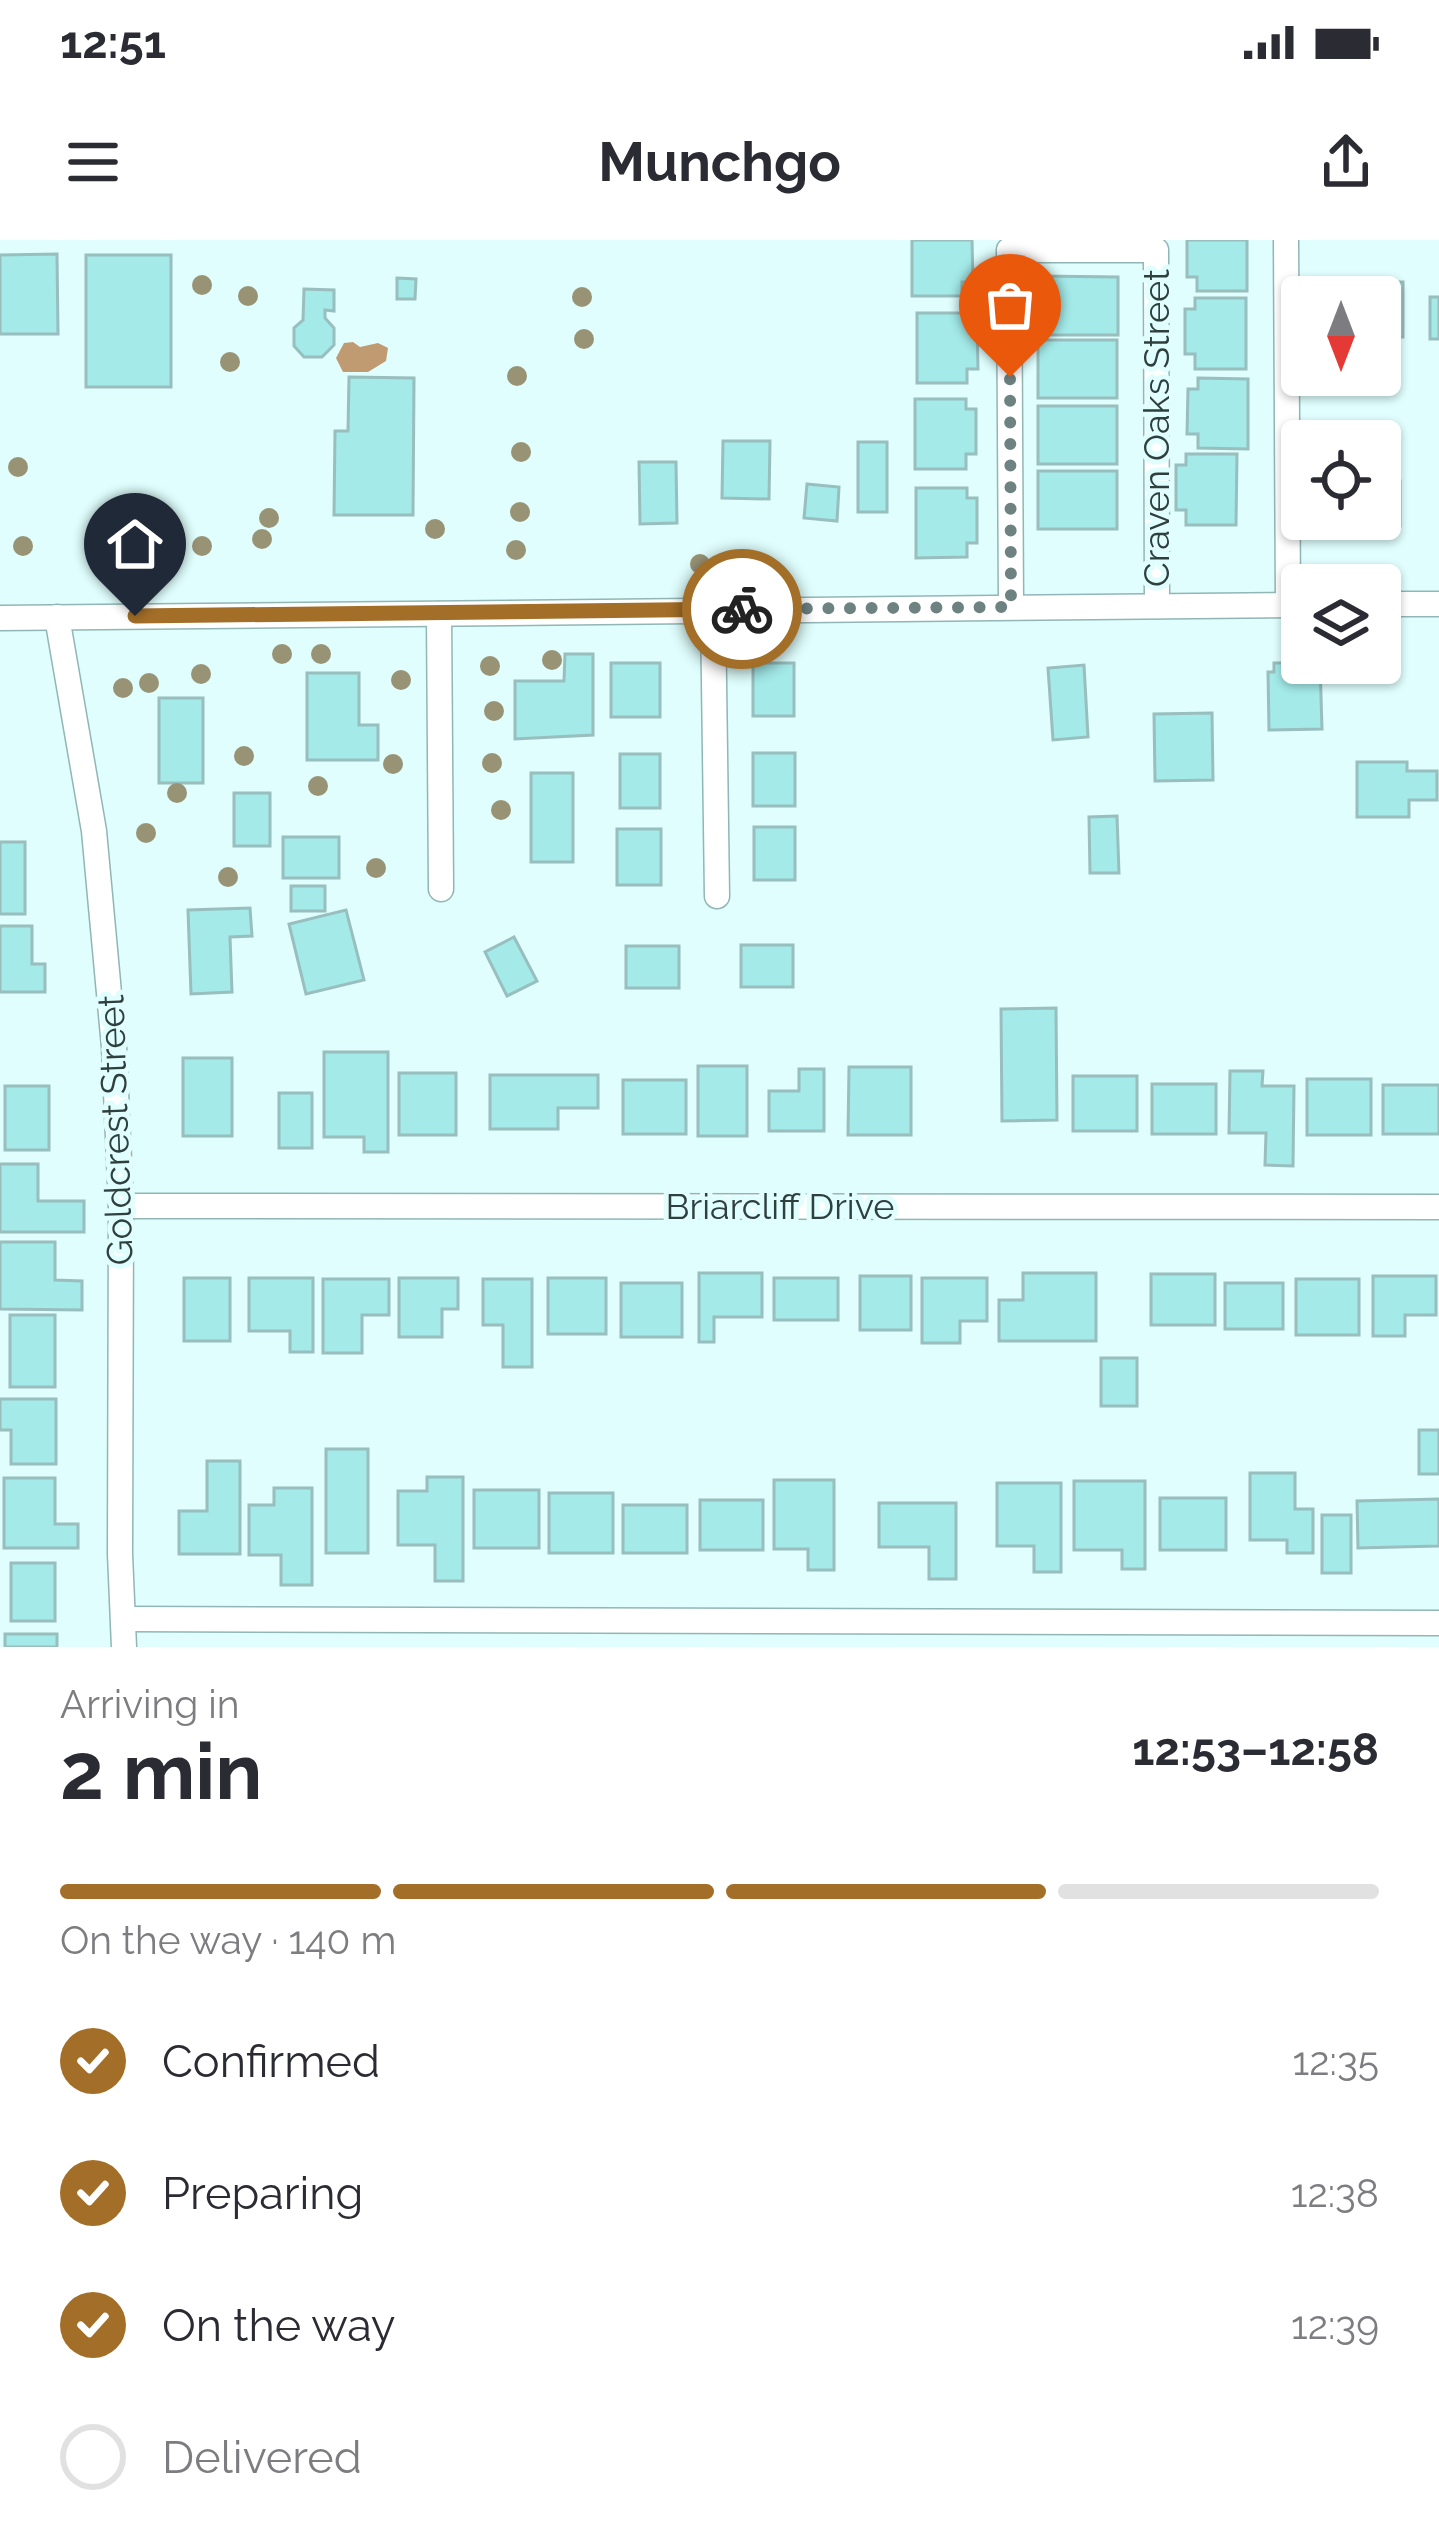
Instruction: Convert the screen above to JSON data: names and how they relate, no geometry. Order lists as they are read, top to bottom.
{
  "streets": {
    "street": ["Craven Oaks Street", "Goldcrest Street", "Briarcliff Drive"]
  },
  "crossings": [
    ["Goldcrest Street", "Briarcliff Drive"]
  ],
  "north": "bottom",
  "page": {
    "status": "12:51",
    "header": "Munchgo",
    "heading": ["2 min", "Arriving in", "12:53–12:58"],
    "bar": "On the way · 140 m",
    "list": [
      ["Confirmed", "12:35"],
      ["Preparing", "12:38"],
      ["On the way", "12:39"],
      "Delivered"
    ]
  }
}
